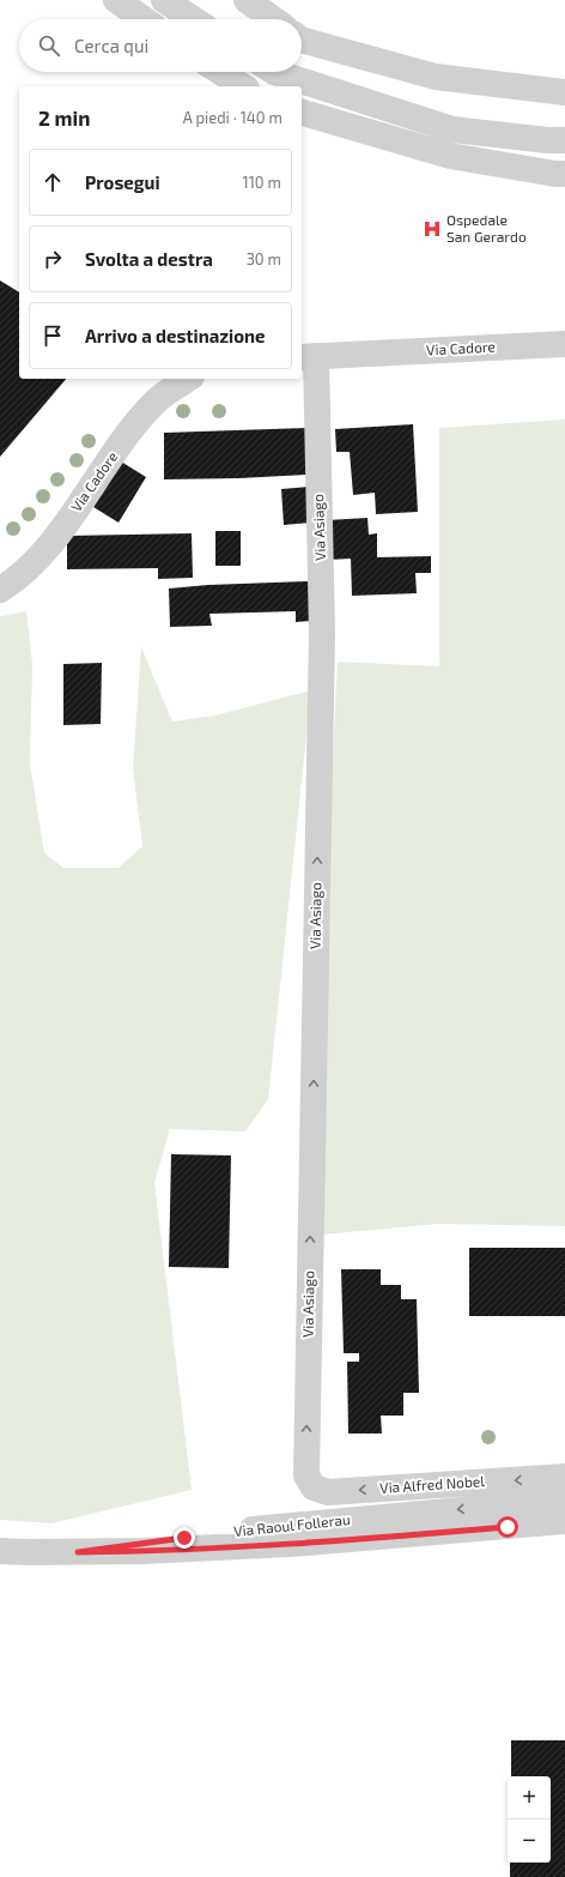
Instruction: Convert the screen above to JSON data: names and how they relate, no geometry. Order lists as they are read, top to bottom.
{
  "streets": {
    "street": [
      "Via Cadore",
      "Via Asiago",
      "Via Alfred Nobel",
      "Via Raoul Follerau"
    ]
  },
  "crossings": [
    ["Via Cadore", "Via Asiago"],
    ["Via Asiago", "Via Alfred Nobel"]
  ],
  "one_way": ["Via Asiago"],
  "places": {
    "hospital": ["Ospedale San Gerardo"]
  },
  "page": {
    "search": "Cerca qui",
    "heading": ["2 min", "A piedi · 140 m"],
    "list": [
      ["Prosegui", "110 m"],
      ["Svolta a destra", "30 m"],
      "Arrivo a destinazione"
    ],
    "map_buttons": ["+", "−"]
  }
}
